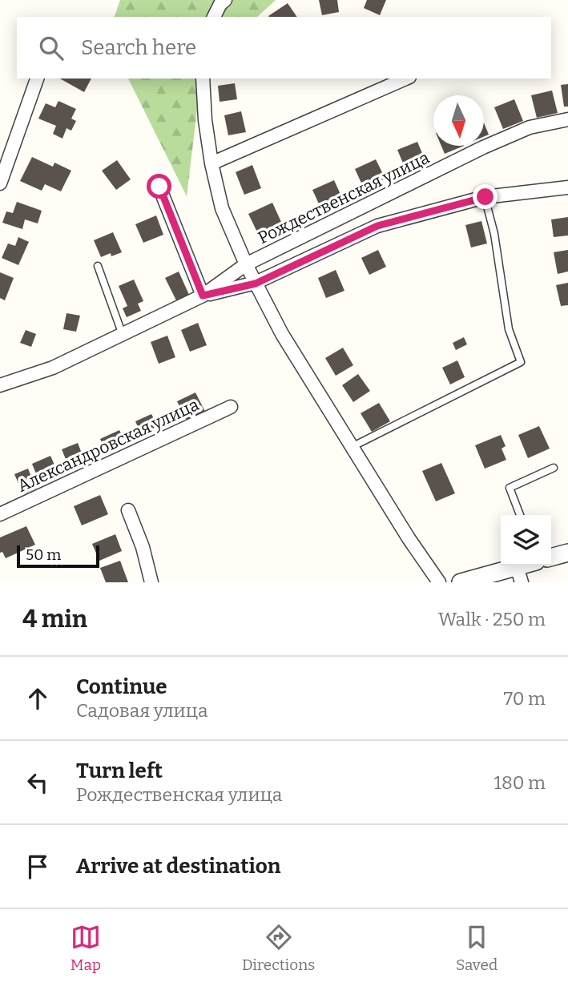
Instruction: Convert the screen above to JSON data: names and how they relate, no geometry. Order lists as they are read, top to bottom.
{
  "streets": {
    "street": ["Рождественская улица", "Александровская улица"]
  },
  "scale_bar": "50 m",
  "north": "bottom",
  "page": {
    "search": "Search here",
    "scale": "50 m",
    "heading": ["4 min", "Walk · 250 m"],
    "list": [
      ["Continue", "Садовая улица", "70 m"],
      ["Turn left", "Рождественская улица", "180 m"],
      "Arrive at destination"
    ],
    "nav": ["Map", "Directions", "Saved"]
  }
}
